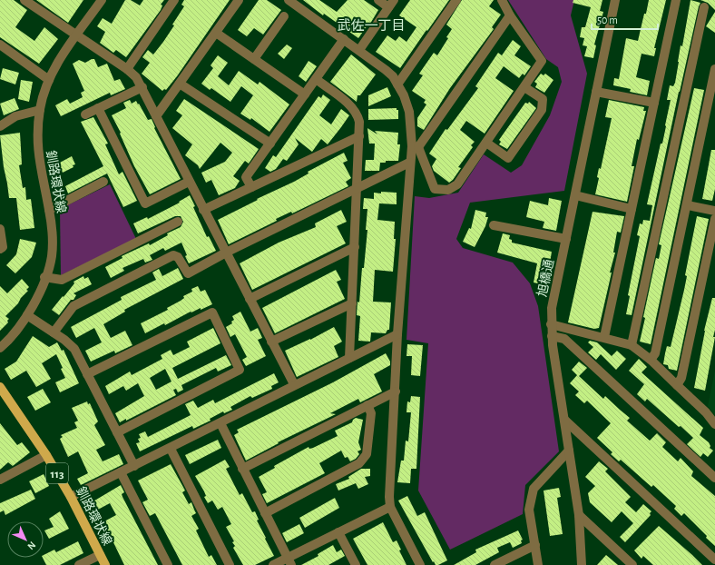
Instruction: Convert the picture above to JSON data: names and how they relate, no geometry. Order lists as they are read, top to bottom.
{
  "streets": {
    "main road": ["釧路環状線", "113"],
    "street": ["旭橋通"]
  },
  "districts": ["武佐一丁目"],
  "scale_bar": "50 m",
  "north": "bottom right"
}
